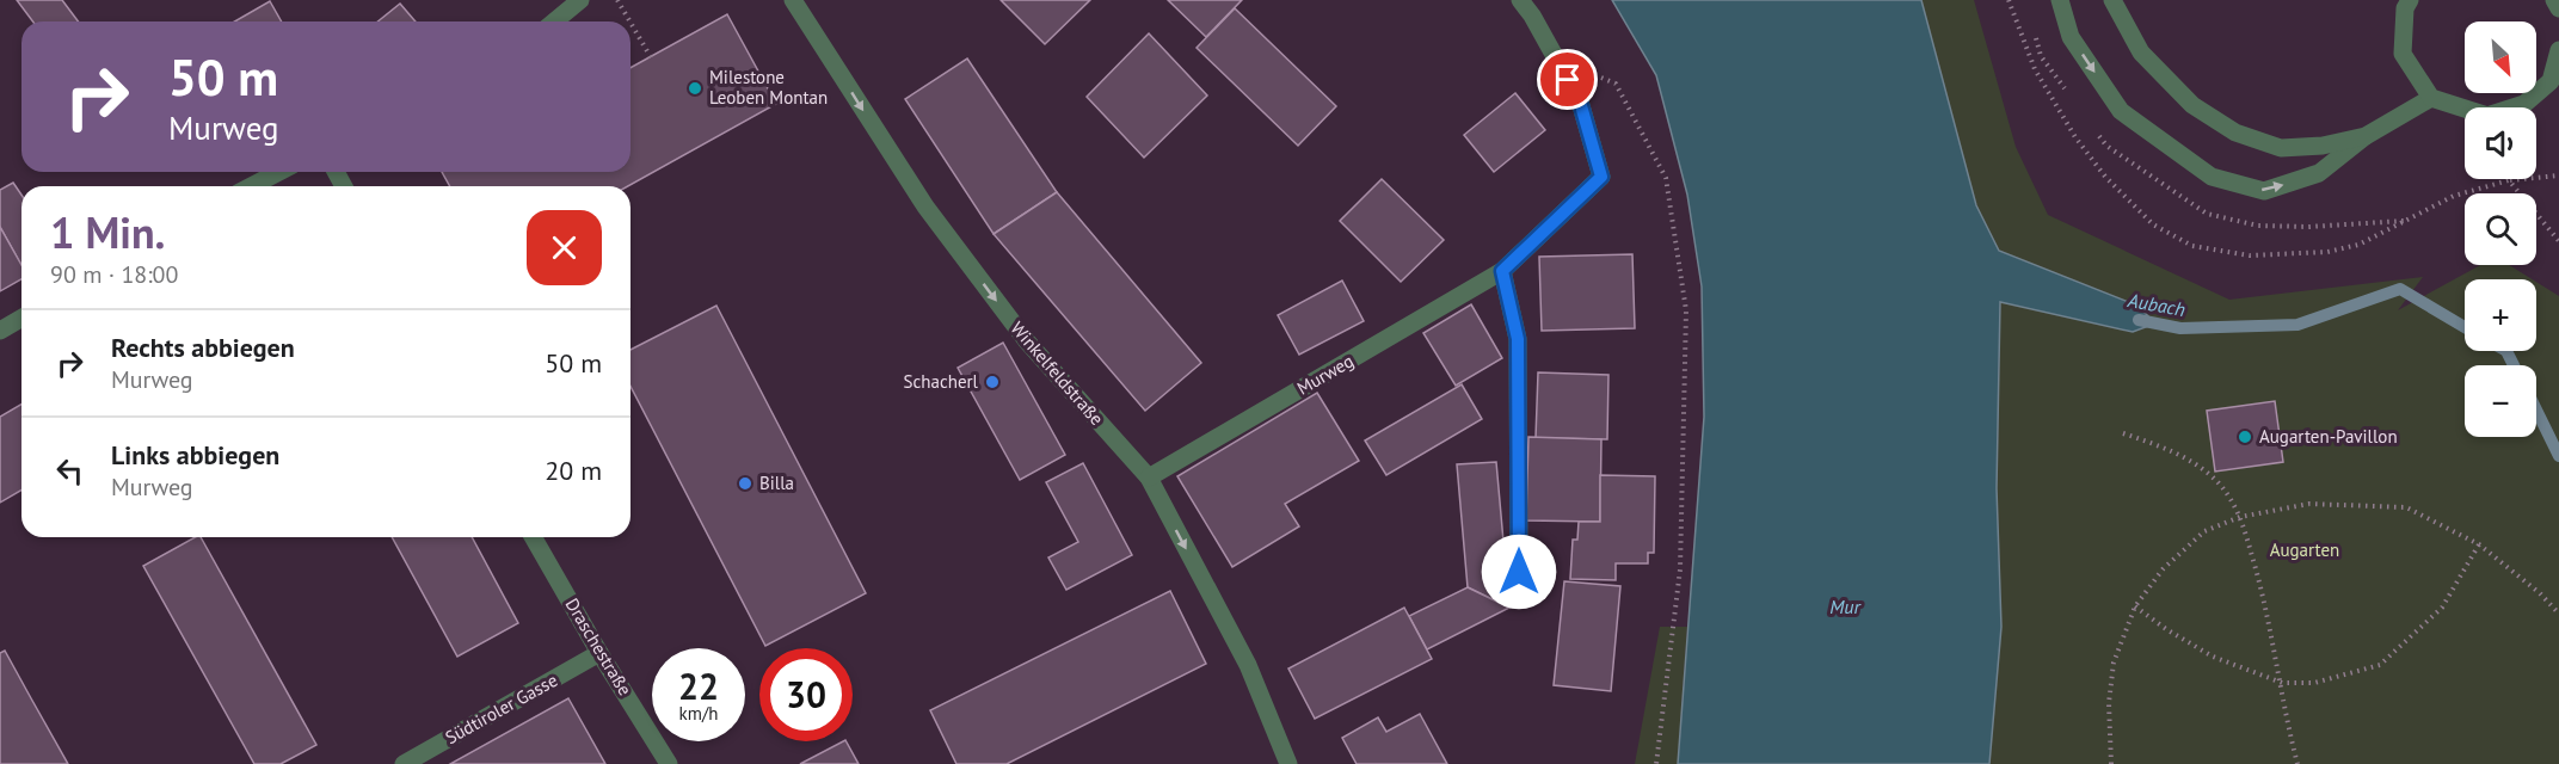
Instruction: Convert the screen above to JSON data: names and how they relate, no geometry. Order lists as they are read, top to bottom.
{
  "streets": {
    "street": [
      "Winkelfeldstraße",
      "Murweg",
      "Draschestraße",
      "Südtiroler Gasse"
    ]
  },
  "crossings": [
    ["Winkelfeldstraße", "Murweg"],
    ["Draschestraße", "Südtiroler Gasse"]
  ],
  "one_way": ["Winkelfeldstraße"],
  "water": ["Aubach", "Mur"],
  "parks": ["Augarten"],
  "places": [
    "Milestone Leoben Montan",
    "Schacherl",
    "Augarten-Pavillon",
    "Billa"
  ],
  "north": "bottom right",
  "page": {
    "map_buttons": ["+", "−"],
    "turn": ["50 m", "Murweg"],
    "heading": ["1 Min.", "90 m · 18:00"],
    "list": [
      {
        "name": "Rechts abbiegen",
        "note": "Murweg",
        "value": "50 m"
      },
      {
        "name": "Links abbiegen",
        "note": "Murweg",
        "value": "20 m"
      }
    ],
    "speed": "22 km/h",
    "limit": "30"
  }
}
